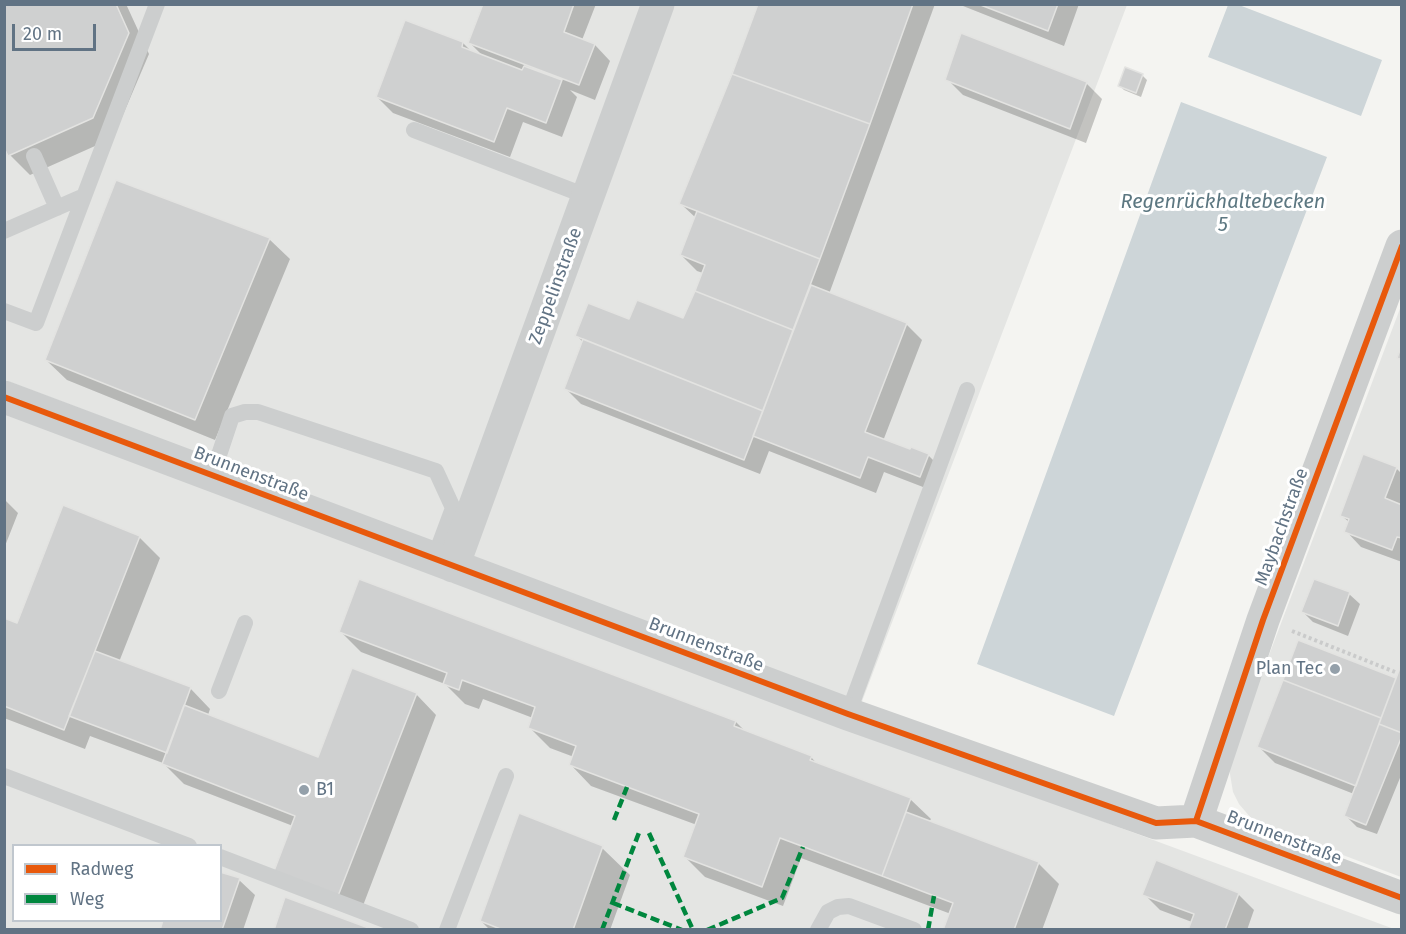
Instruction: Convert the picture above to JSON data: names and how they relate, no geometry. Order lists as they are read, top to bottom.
{
  "streets": {
    "street": ["Zeppelinstraße", "Brunnenstraße", "Maybachstraße"]
  },
  "crossings": [
    ["Zeppelinstraße", "Brunnenstraße"],
    ["Brunnenstraße", "Maybachstraße"]
  ],
  "water": ["Regenrückhaltebecken 5"],
  "places": ["Plan Tec", "B1"],
  "legend": ["Radweg", "Weg"],
  "scale_bar": "20 m"
}
